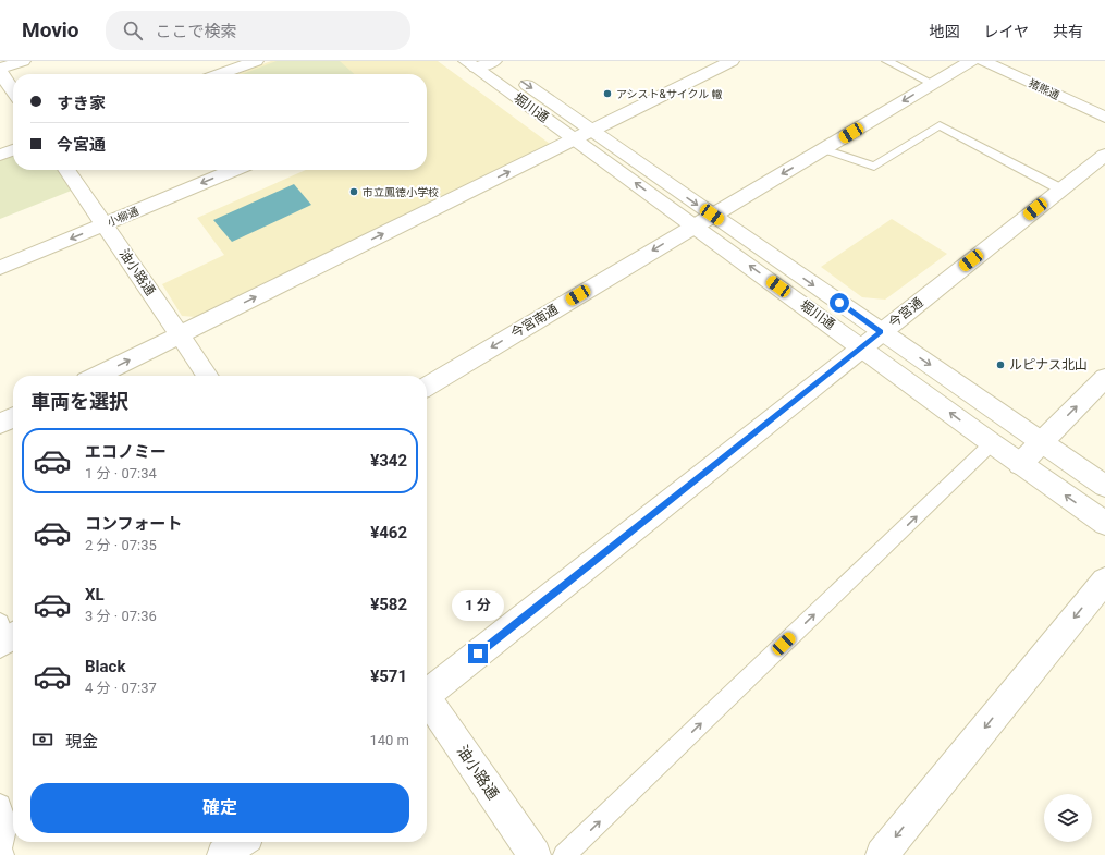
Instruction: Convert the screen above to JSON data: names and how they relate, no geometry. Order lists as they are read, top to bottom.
{
  "streets": {
    "street": [
      "猪熊通",
      "堀川通",
      "小柳通",
      "油小路通",
      "今宮通",
      "今宮南通"
    ]
  },
  "crossings": [
    ["堀川通", "今宮通"],
    ["堀川通", "今宮南通"],
    ["小柳通", "油小路通"]
  ],
  "places": ["アシスト&サイクル 轍", "市立鳳徳小学校", "ルピナス北山"],
  "page": {
    "header": "Movio",
    "search": "ここで検索",
    "nav": ["地図", "レイヤ", "共有"],
    "banner": ["すき家", "今宮通"],
    "heading": "車両を選択",
    "list": [
      {
        "name": "エコノミー",
        "note": "1 分 · 07:34",
        "value": "¥342"
      },
      {
        "name": "コンフォート",
        "note": "2 分 · 07:35",
        "value": "¥462"
      },
      {
        "name": "XL",
        "note": "3 分 · 07:36",
        "value": "¥582"
      },
      {
        "name": "Black",
        "note": "4 分 · 07:37",
        "value": "¥571"
      }
    ],
    "bubble": "1 分",
    "pay": ["現金", "140 m"],
    "buttons": "確定"
  }
}
